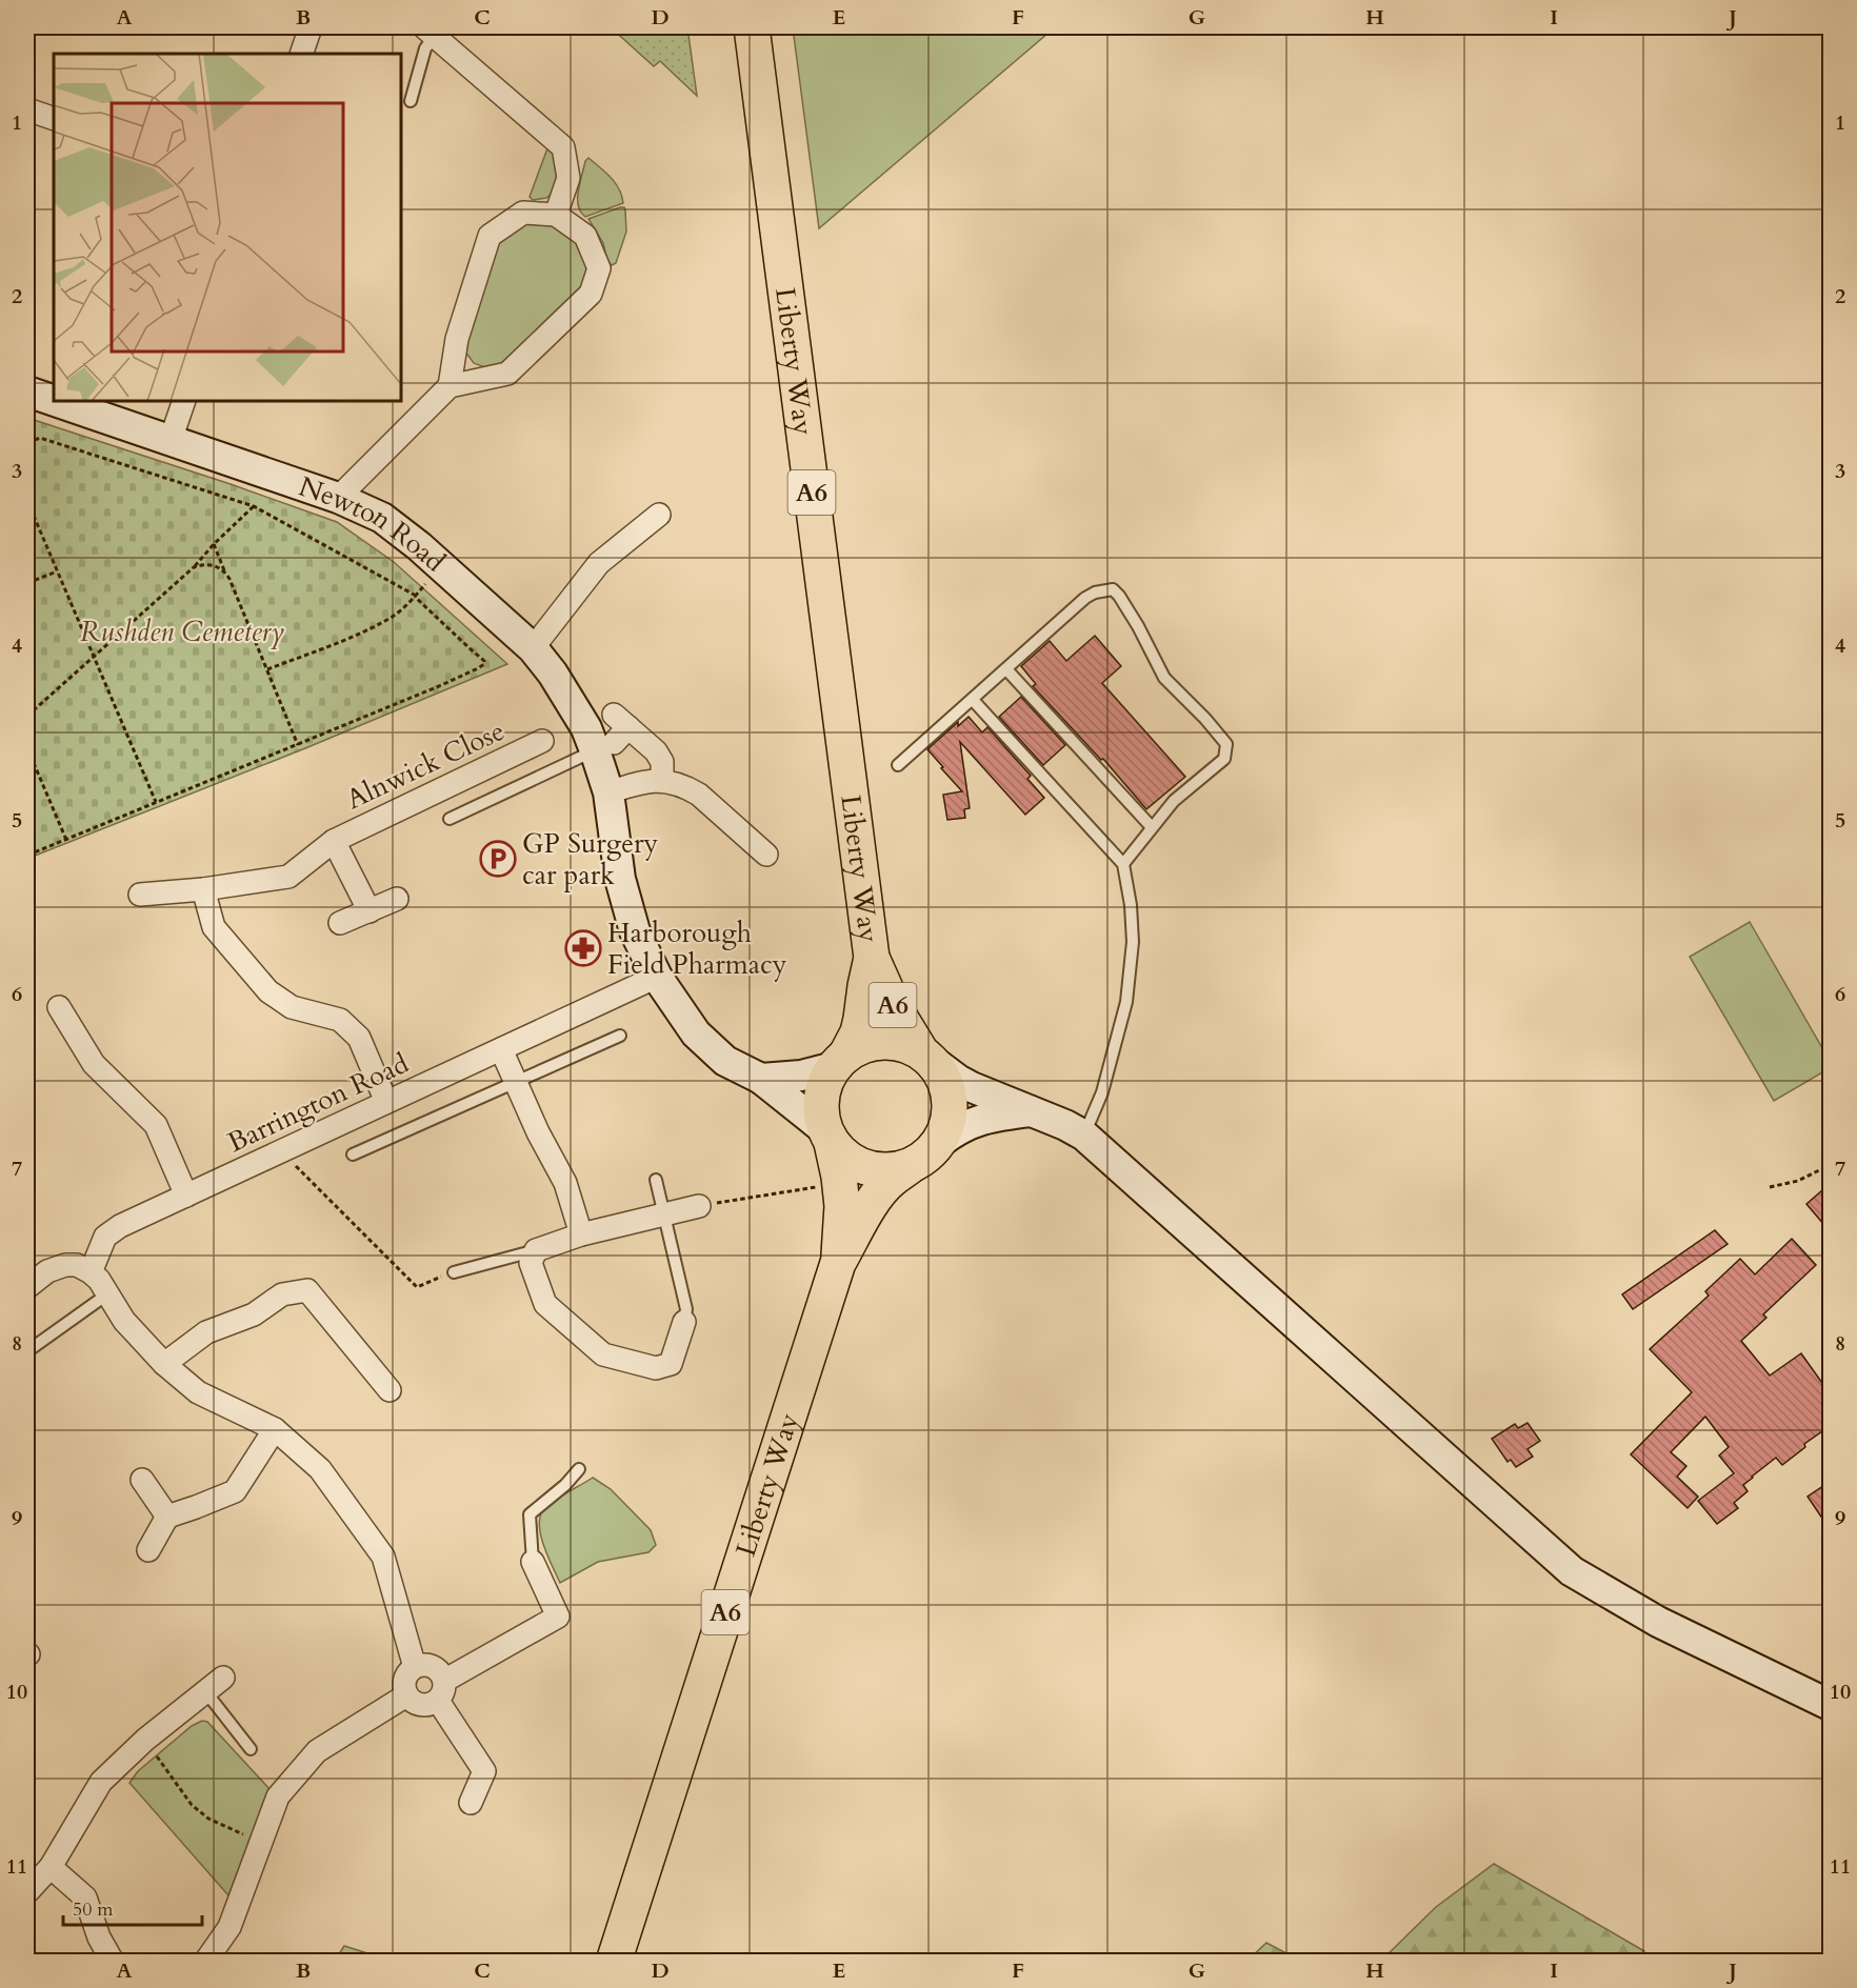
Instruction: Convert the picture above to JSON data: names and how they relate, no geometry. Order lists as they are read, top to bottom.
{
  "streets": {
    "highway": ["Liberty Way", "A6"],
    "street": ["Newton Road", "Alnwick Close", "Barrington Road"]
  },
  "crossings": [
    ["Liberty Way", "Newton Road"],
    ["Newton Road", "Barrington Road"]
  ],
  "parks": ["Rushden Cemetery"],
  "places": {
    "parking": ["GP Surgery car park"],
    "pharmacy": ["Harborough Field Pharmacy"]
  },
  "scale_bar": "50 m",
  "grid": {
    "columns": [
      "A",
      "B",
      "C",
      "D",
      "E",
      "F",
      "G",
      "H",
      "I",
      "J"
    ],
    "rows": [
      "1",
      "2",
      "3",
      "4",
      "5",
      "6",
      "7",
      "8",
      "9",
      "10",
      "11"
    ]
  }
}
